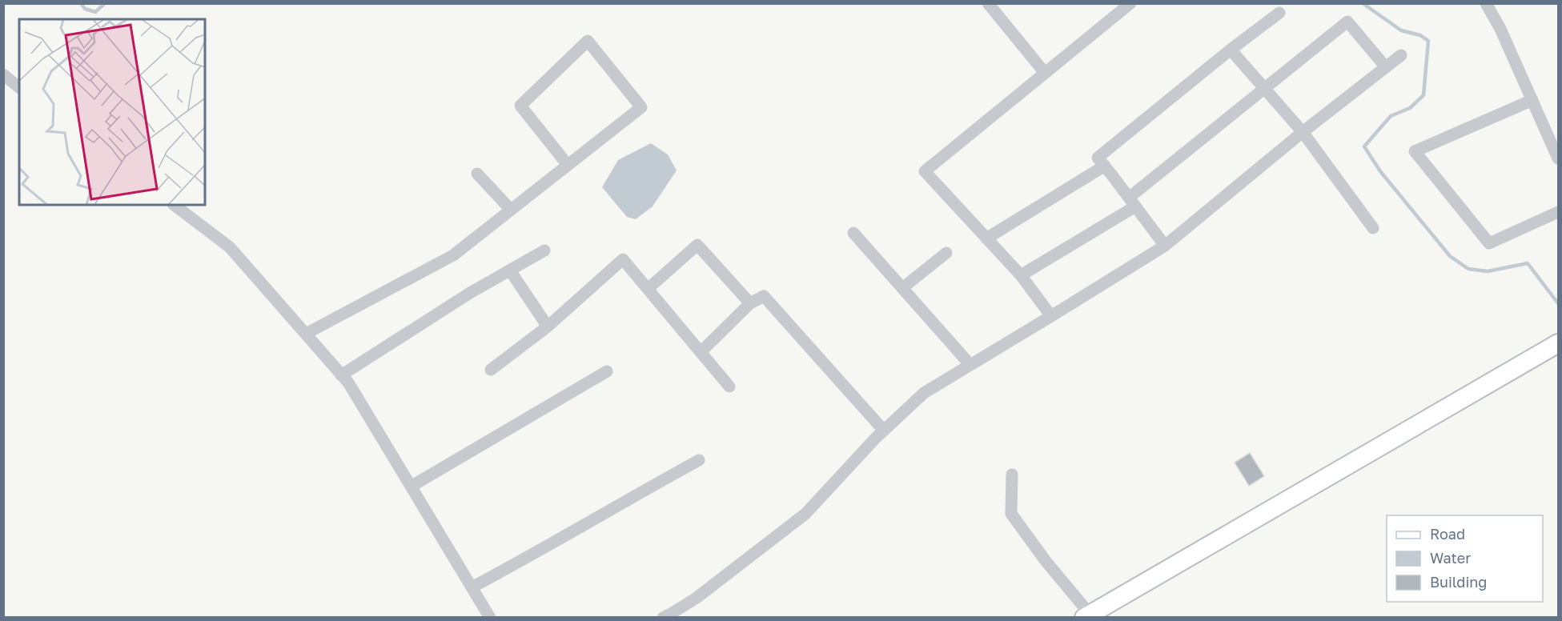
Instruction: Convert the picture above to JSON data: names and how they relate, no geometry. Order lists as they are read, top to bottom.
{
  "legend": ["Road", "Water", "Building"]
}
